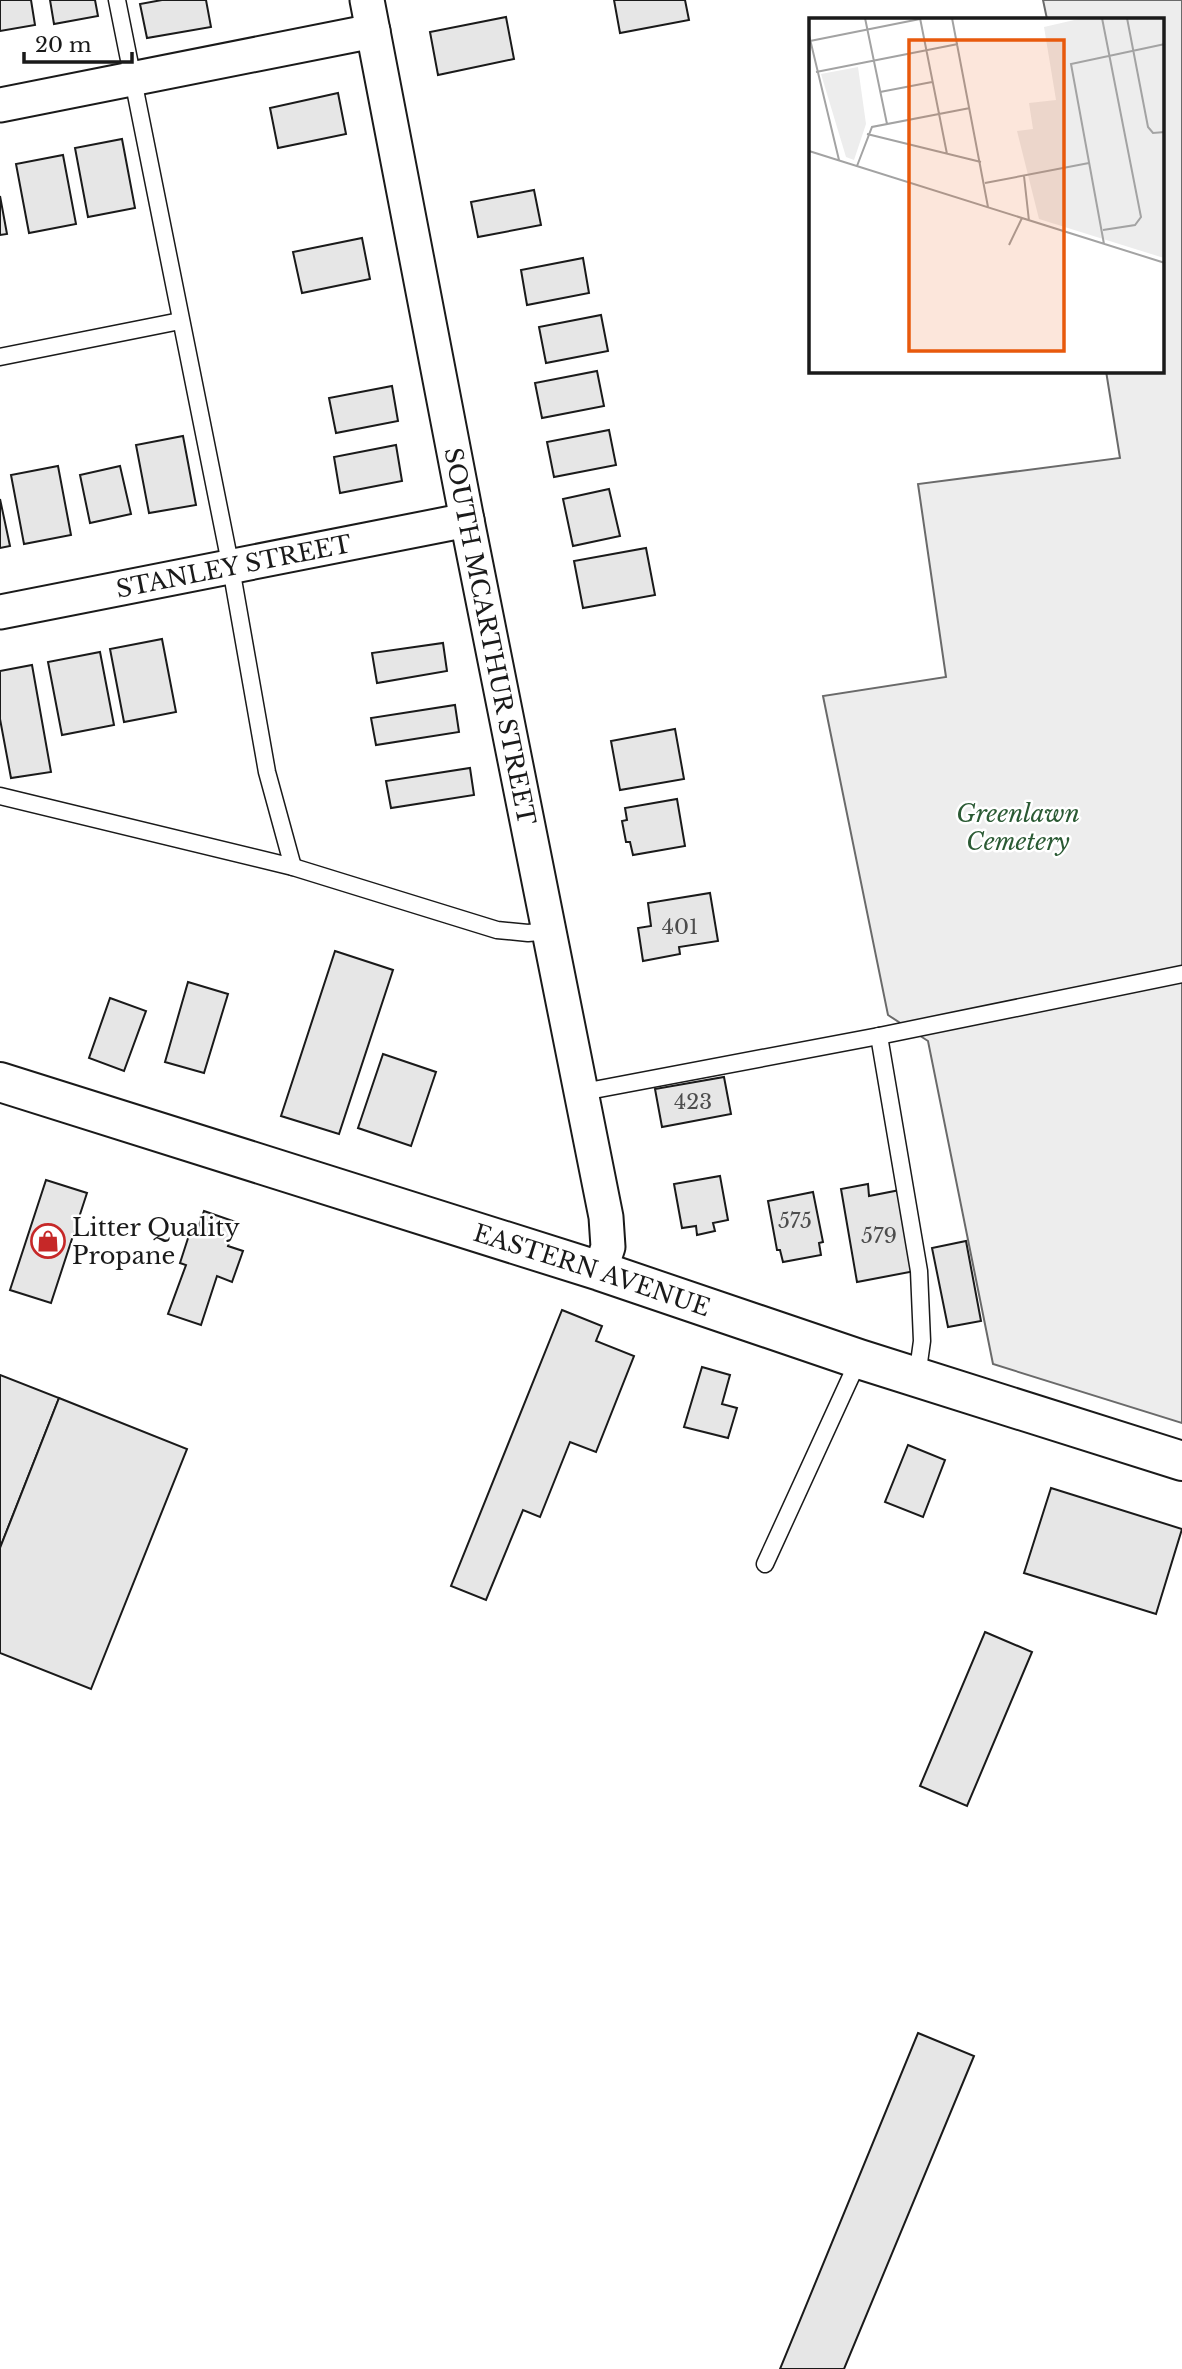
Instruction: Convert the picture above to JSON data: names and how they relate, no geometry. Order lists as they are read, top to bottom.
{
  "streets": {
    "main road": ["EASTERN AVENUE"],
    "street": ["STANLEY STREET", "SOUTH MCARTHUR STREET"]
  },
  "crossings": [
    ["STANLEY STREET", "SOUTH MCARTHUR STREET"],
    ["SOUTH MCARTHUR STREET", "EASTERN AVENUE"]
  ],
  "parks": ["Greenlawn Cemetery"],
  "places": {
    "shop": ["Litter Quality Propane"]
  },
  "house_numbers": [
    "401",
    "423",
    "575",
    "579"
  ],
  "scale_bar": "20 m"
}
